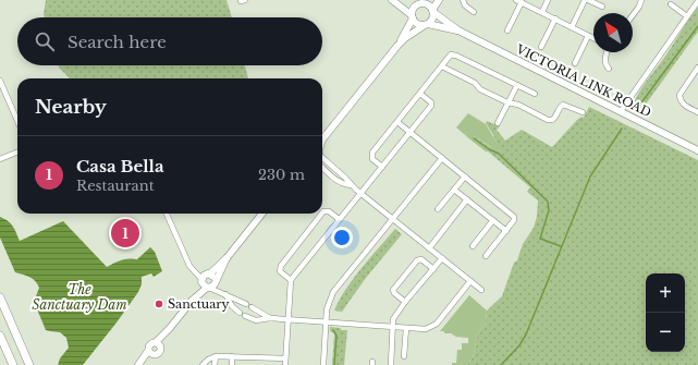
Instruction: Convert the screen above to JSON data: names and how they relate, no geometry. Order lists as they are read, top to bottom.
{
  "streets": {
    "street": ["VICTORIA LINK ROAD"]
  },
  "water": ["The Sanctuary Dam"],
  "places": ["Sanctuary"],
  "north": "top left",
  "page": {
    "search": "Search here",
    "heading": "Nearby",
    "list": [
      {
        "mark": "1",
        "name": "Casa Bella",
        "note": "Restaurant",
        "value": "230 m"
      }
    ],
    "pins": "1",
    "map_buttons": ["+", "−"]
  }
}
